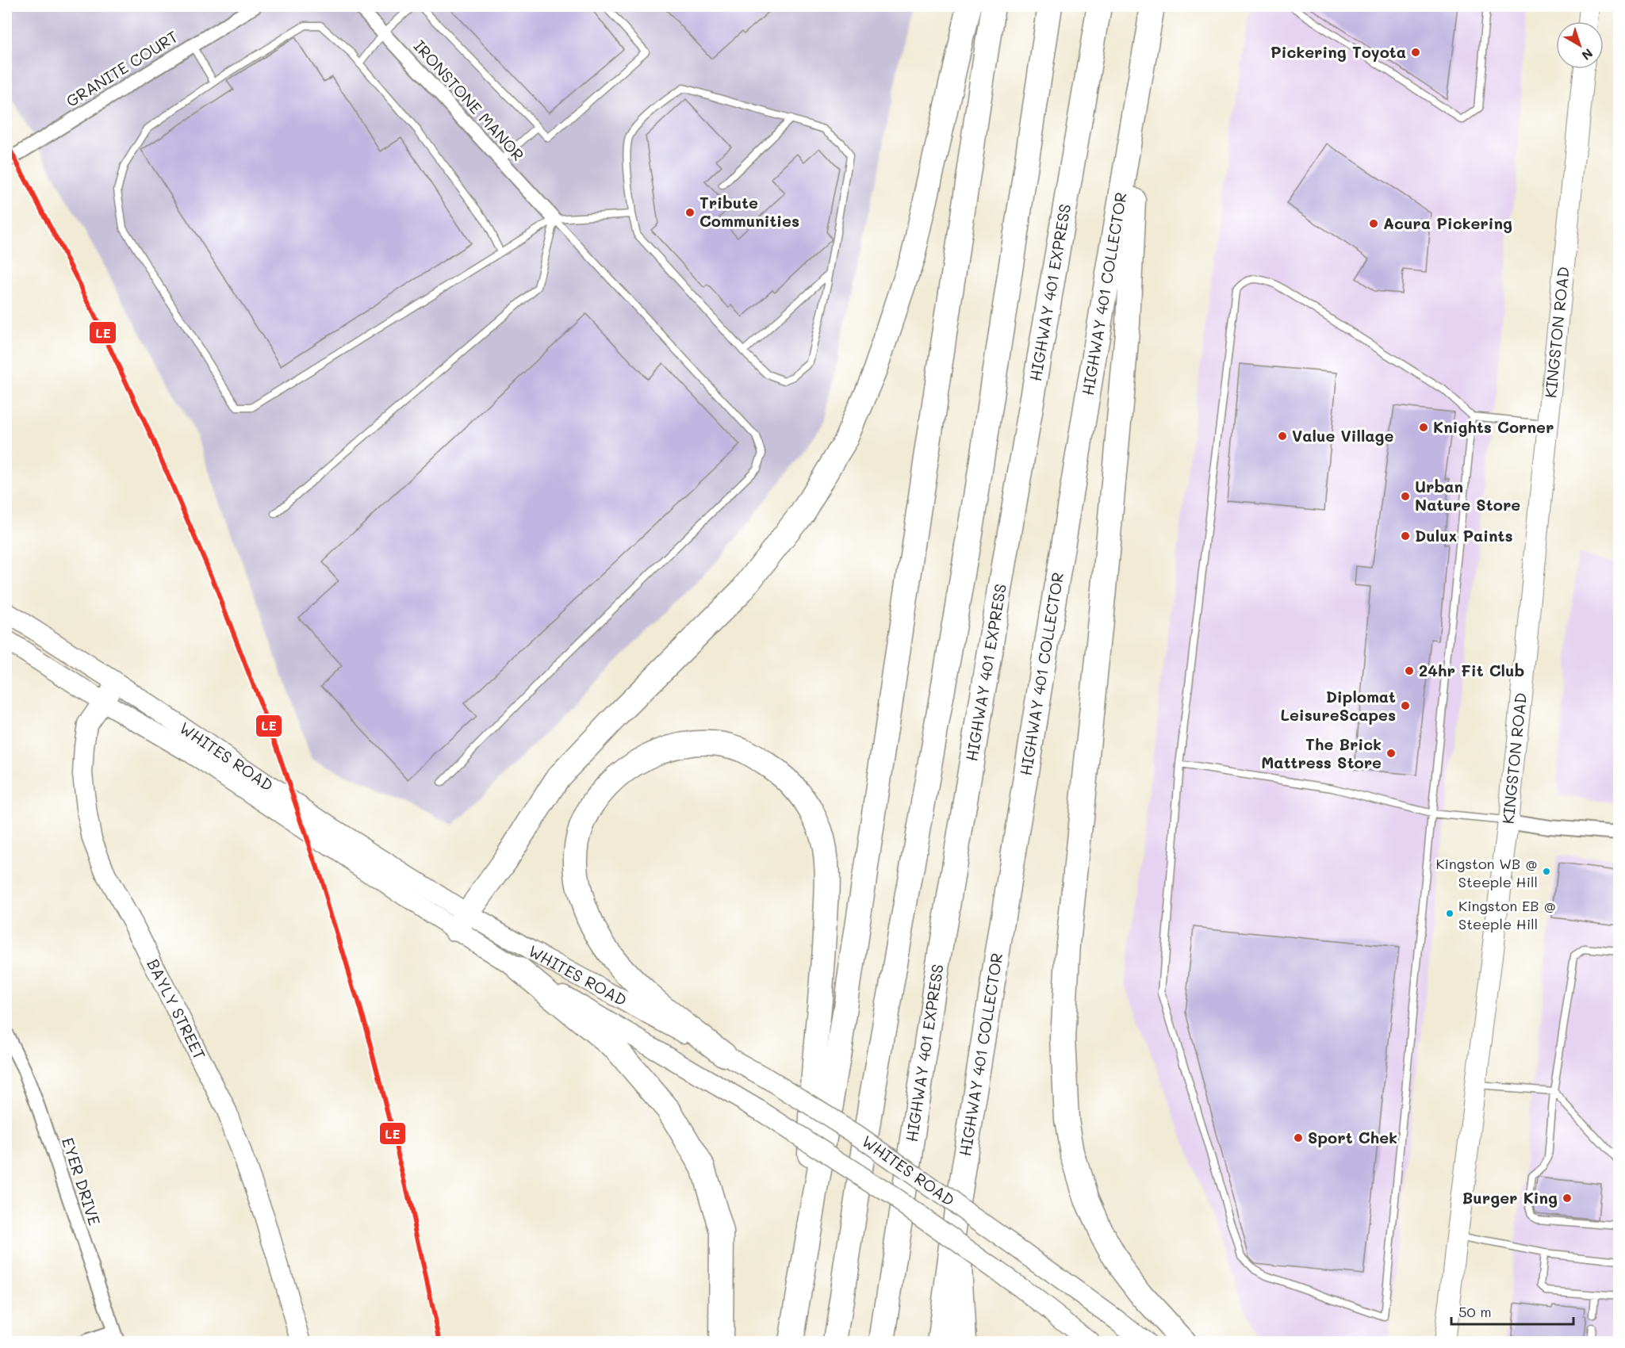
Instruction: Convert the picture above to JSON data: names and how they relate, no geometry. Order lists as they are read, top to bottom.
{
  "streets": {
    "highway": ["HIGHWAY 401 EXPRESS", "HIGHWAY 401 COLLECTOR"],
    "main road": ["KINGSTON ROAD", "WHITES ROAD", "BAYLY STREET"],
    "street": ["GRANITE COURT", "IRONSTONE MANOR", "EYER DRIVE"]
  },
  "crossings": [
    ["WHITES ROAD", "BAYLY STREET"]
  ],
  "places": [
    "Pickering Toyota",
    "Tribute Communities",
    "Acura Pickering",
    "Knights Corner",
    "Value Village",
    "Urban Nature Store",
    "Dulux Paints",
    "24hr Fit Club",
    "Diplomat LeisureScapes",
    "The Brick Mattress Store",
    "Kingston WB @ Steeple Hill",
    "Kingston EB @ Steeple Hill",
    "Sport Chek",
    "Burger King"
  ],
  "lines": ["transit line LE"],
  "scale_bar": "50 m",
  "north": "bottom right"
}
